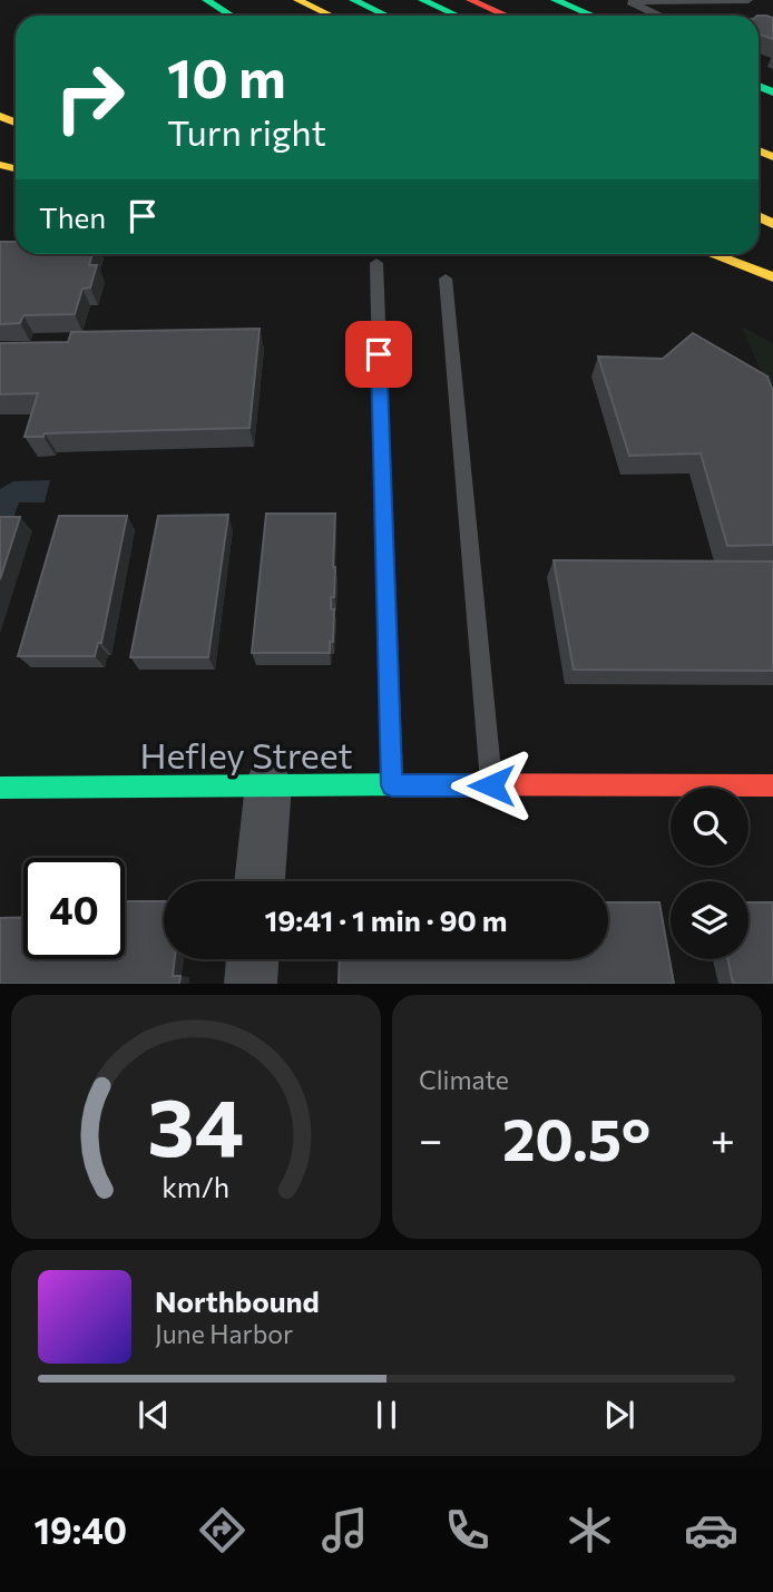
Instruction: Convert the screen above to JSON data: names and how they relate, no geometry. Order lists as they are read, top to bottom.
{
  "streets": {
    "main road": ["Hefley Street"]
  },
  "page": {
    "turn": ["10 m", "Turn right"],
    "then": "Then",
    "limit": "40",
    "trip": "19:41 · 1 min · 90 m",
    "tile": "Climate",
    "heat": ["−", "20.5°", "+"],
    "song": ["Northbound", "June Harbor"],
    "tabs": "19:40",
    "gauge": ["34", "km/h"]
  }
}
